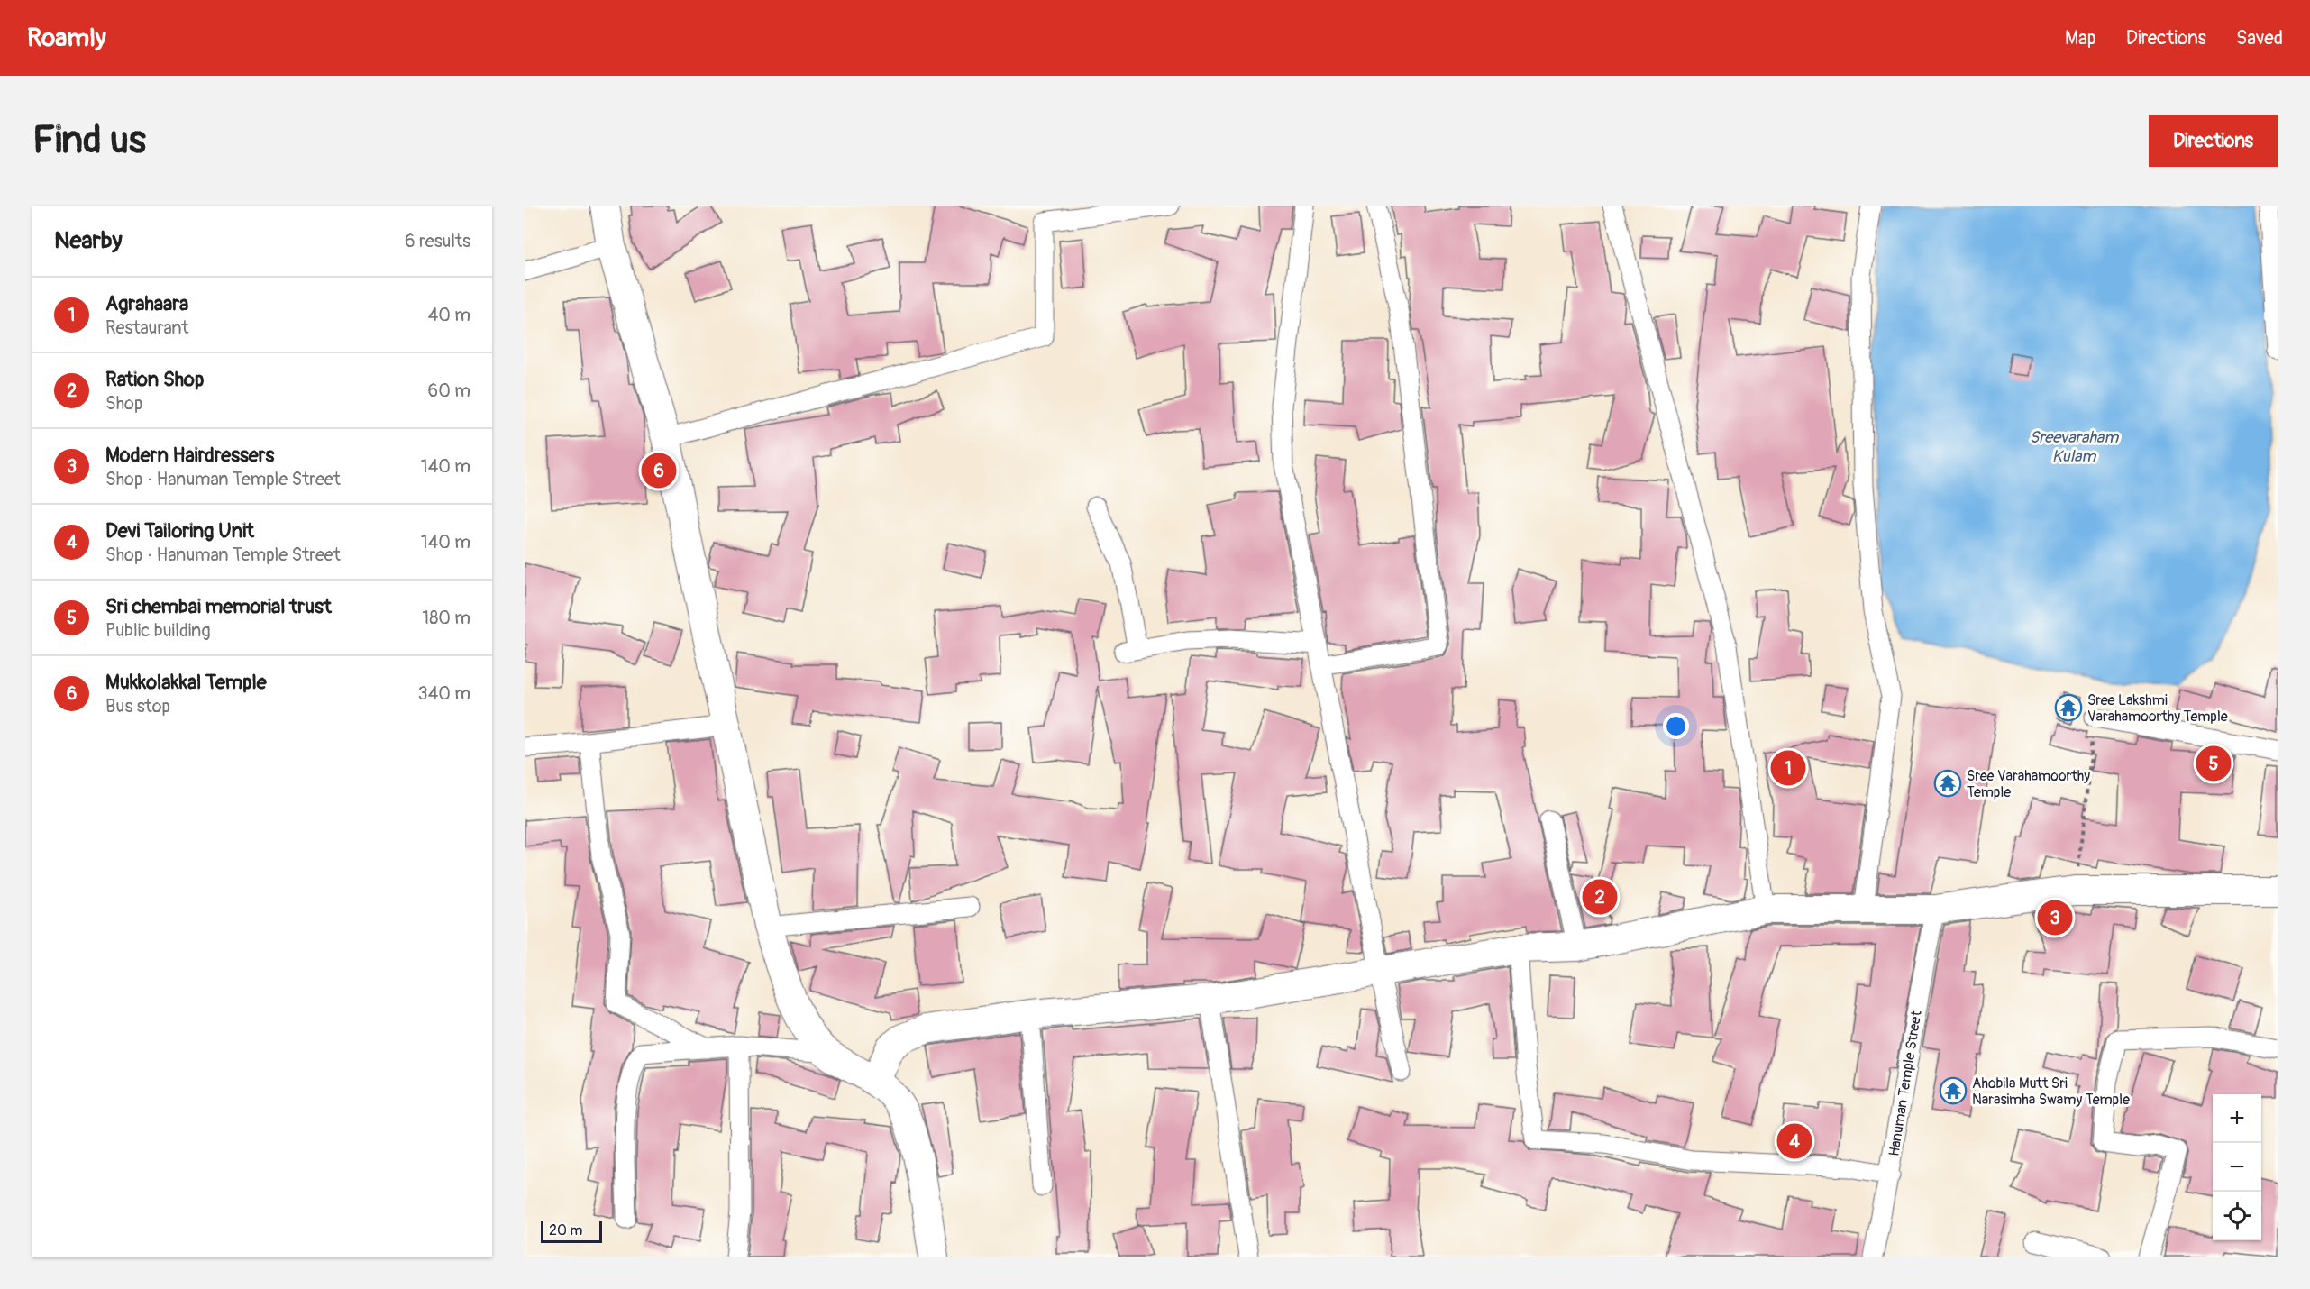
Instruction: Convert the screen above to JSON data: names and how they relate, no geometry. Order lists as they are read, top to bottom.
{
  "streets": {
    "street": ["Hanuman Temple Street"]
  },
  "water": ["Sreevaraham Kulam"],
  "places": {
    "temple": ["Sree Lakshmi Varahamoorthy Temple", "Sree Varahamoorthy Temple", "Ahobila Mutt Sri Narasimha Swamy Temple"]
  },
  "scale_bar": "20 m",
  "page": {
    "header": "Roamly",
    "nav": ["Map", "Directions", "Saved"],
    "buttons": "Directions",
    "title": "Find us",
    "heading": ["Nearby", "6 results"],
    "list": [
      {
        "mark": "1",
        "name": "Agrahaara",
        "note": "Restaurant",
        "value": "40 m"
      },
      {
        "mark": "2",
        "name": "Ration Shop",
        "note": "Shop",
        "value": "60 m"
      },
      {
        "mark": "3",
        "name": "Modern Hairdressers",
        "note": "Shop · Hanuman Temple Street",
        "value": "140 m"
      },
      {
        "mark": "4",
        "name": "Devi Tailoring Unit",
        "note": "Shop · Hanuman Temple Street",
        "value": "140 m"
      },
      {
        "mark": "5",
        "name": "Sri chembai memorial trust",
        "note": "Public building",
        "value": "180 m"
      },
      {
        "mark": "6",
        "name": "Mukkolakkal Temple",
        "note": "Bus stop",
        "value": "340 m"
      }
    ],
    "pins": [
      "6",
      "5",
      "1",
      "2",
      "3",
      "4"
    ],
    "map_buttons": ["+", "−"],
    "scale": "20 m"
  }
}
